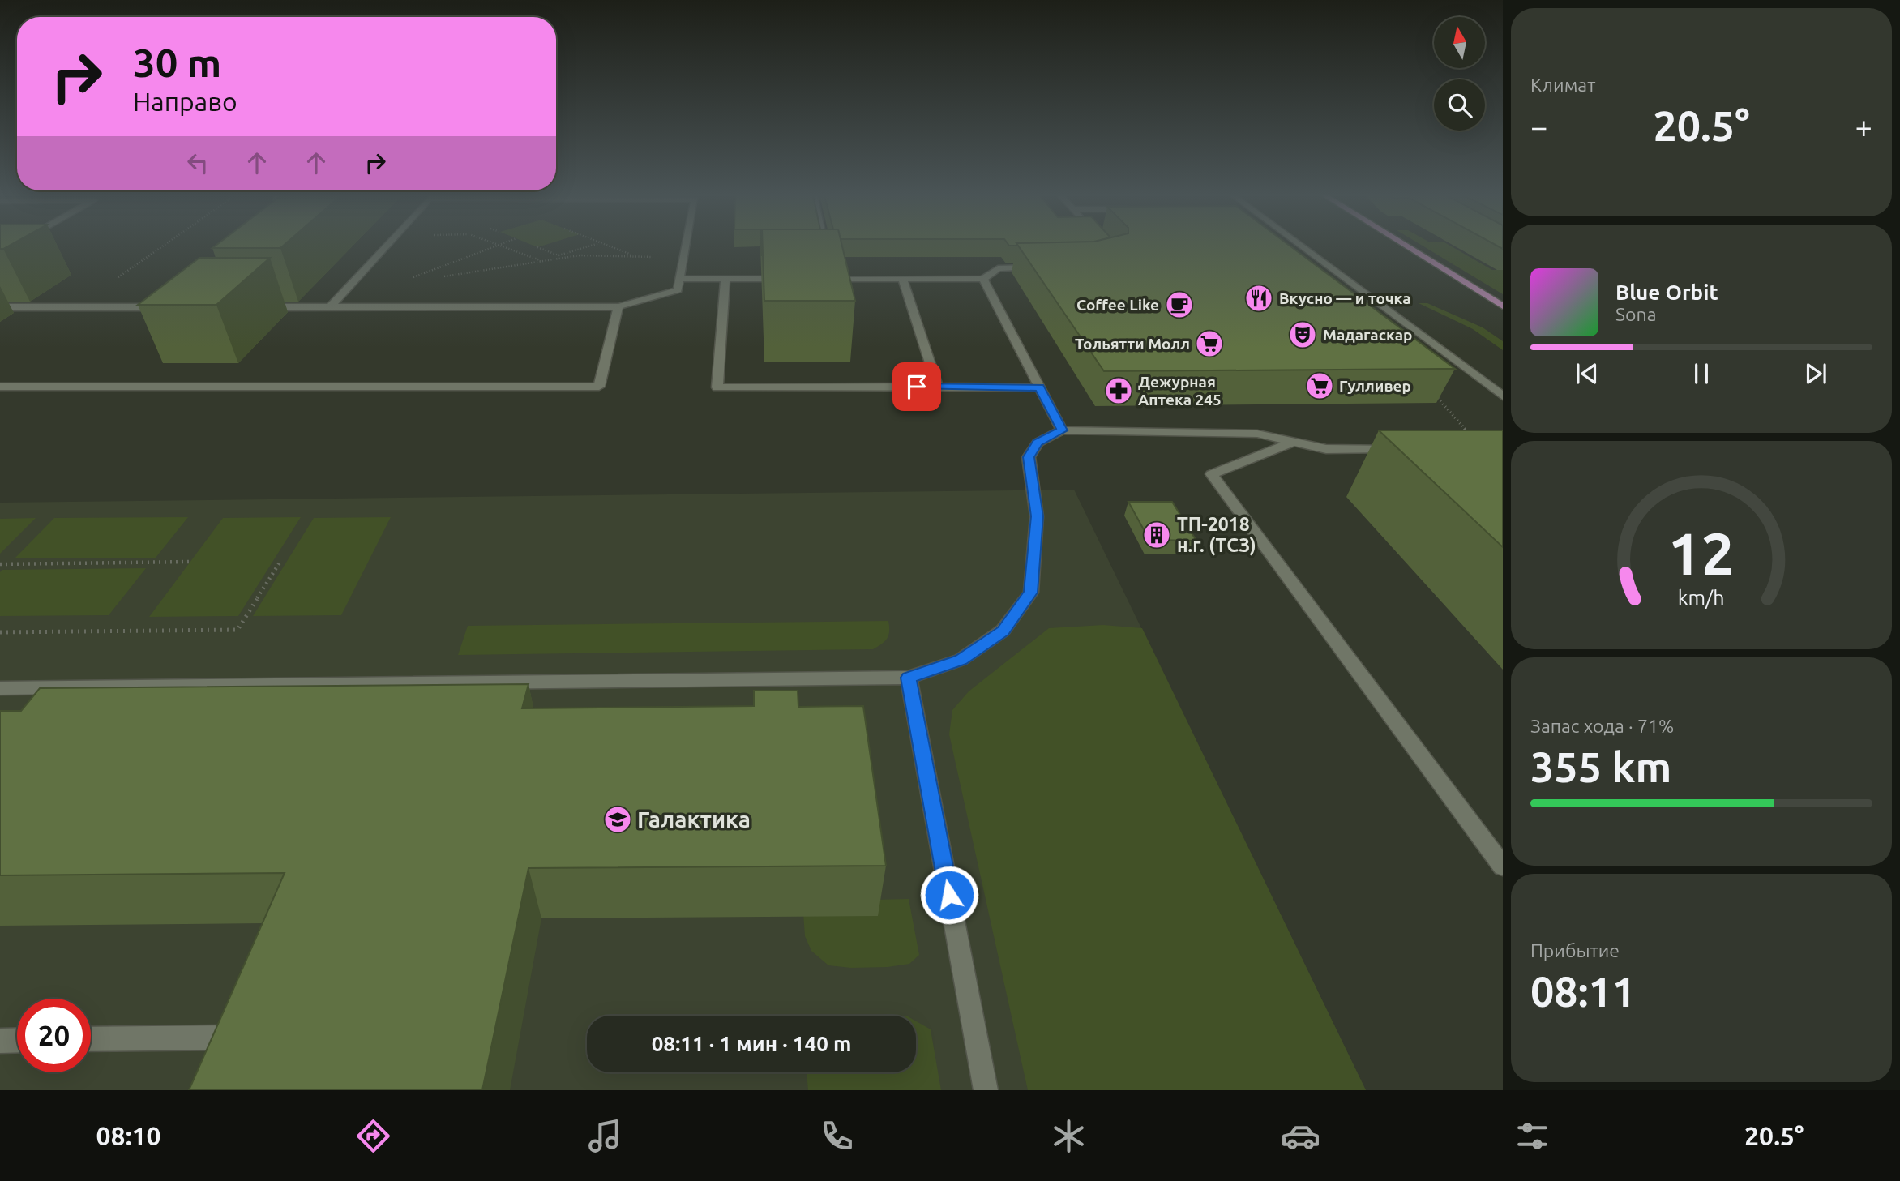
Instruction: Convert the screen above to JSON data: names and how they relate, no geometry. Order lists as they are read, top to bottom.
{
  "places": {
    "restaurant": ["Вкусно — и точка"],
    "cafe": ["Coffee Like"],
    "theatre": ["Мадагаскар"],
    "supermarket": ["Тольятти Молл", "Гулливер"],
    "pharmacy": ["Дежурная Аптека 245"],
    "building": ["ТП-2018 н.г. (ТСЗ)"],
    "school or university": ["Галактика"]
  },
  "north": "top",
  "page": {
    "tile": [
      "Климат",
      ["Запас хода · 71%", "355 km"],
      ["Прибытие", "08:11"]
    ],
    "turn": ["30 m", "Направо"],
    "heat": ["−", "20.5°", "+"],
    "song": ["Blue Orbit", "Sona"],
    "limit": "20",
    "trip": "08:11 · 1 мин · 140 m",
    "tabs": ["08:10", "20.5°"],
    "gauge": ["12", "km/h"]
  }
}
